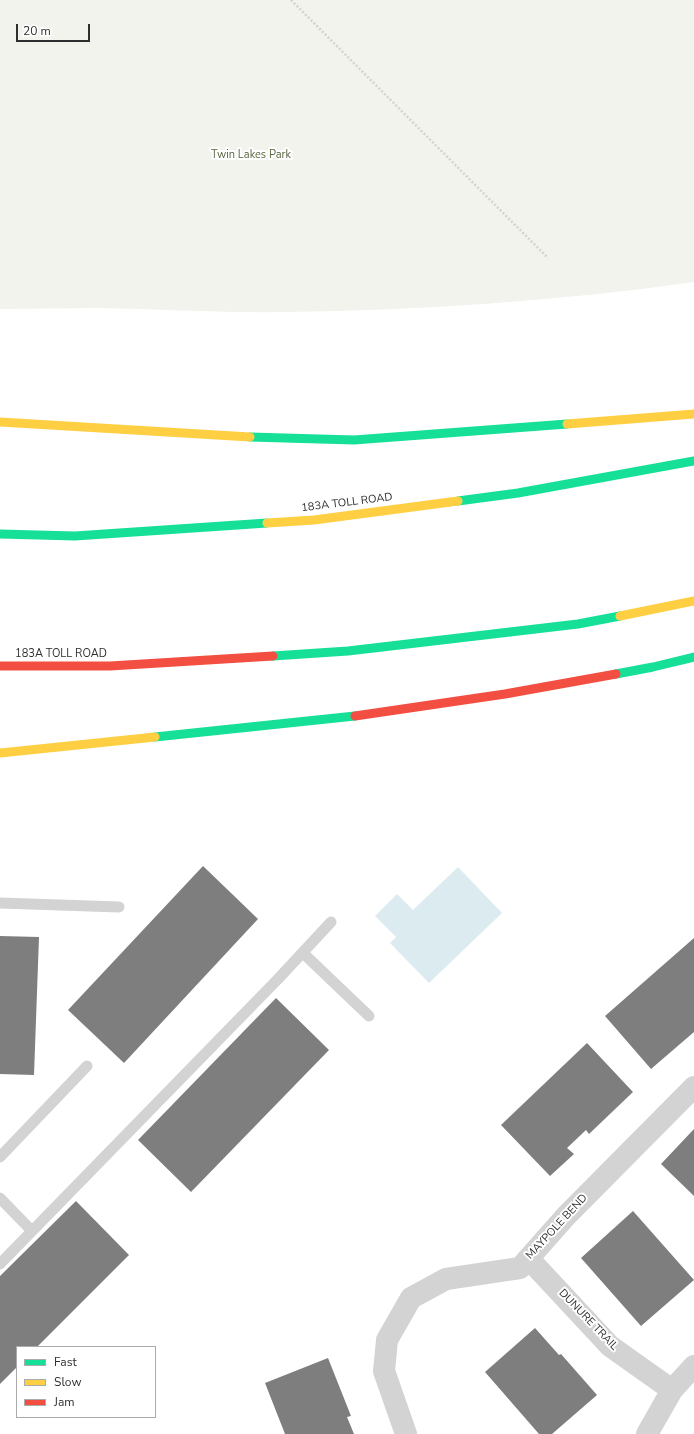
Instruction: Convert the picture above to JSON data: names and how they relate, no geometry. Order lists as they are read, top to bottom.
{
  "streets": {
    "highway": ["183A TOLL ROAD"],
    "street": ["MAYPOLE BEND", "DUNURE TRAIL"]
  },
  "crossings": [
    ["MAYPOLE BEND", "DUNURE TRAIL"]
  ],
  "parks": ["Twin Lakes Park"],
  "legend": ["Fast", "Slow", "Jam"],
  "scale_bar": "20 m"
}
